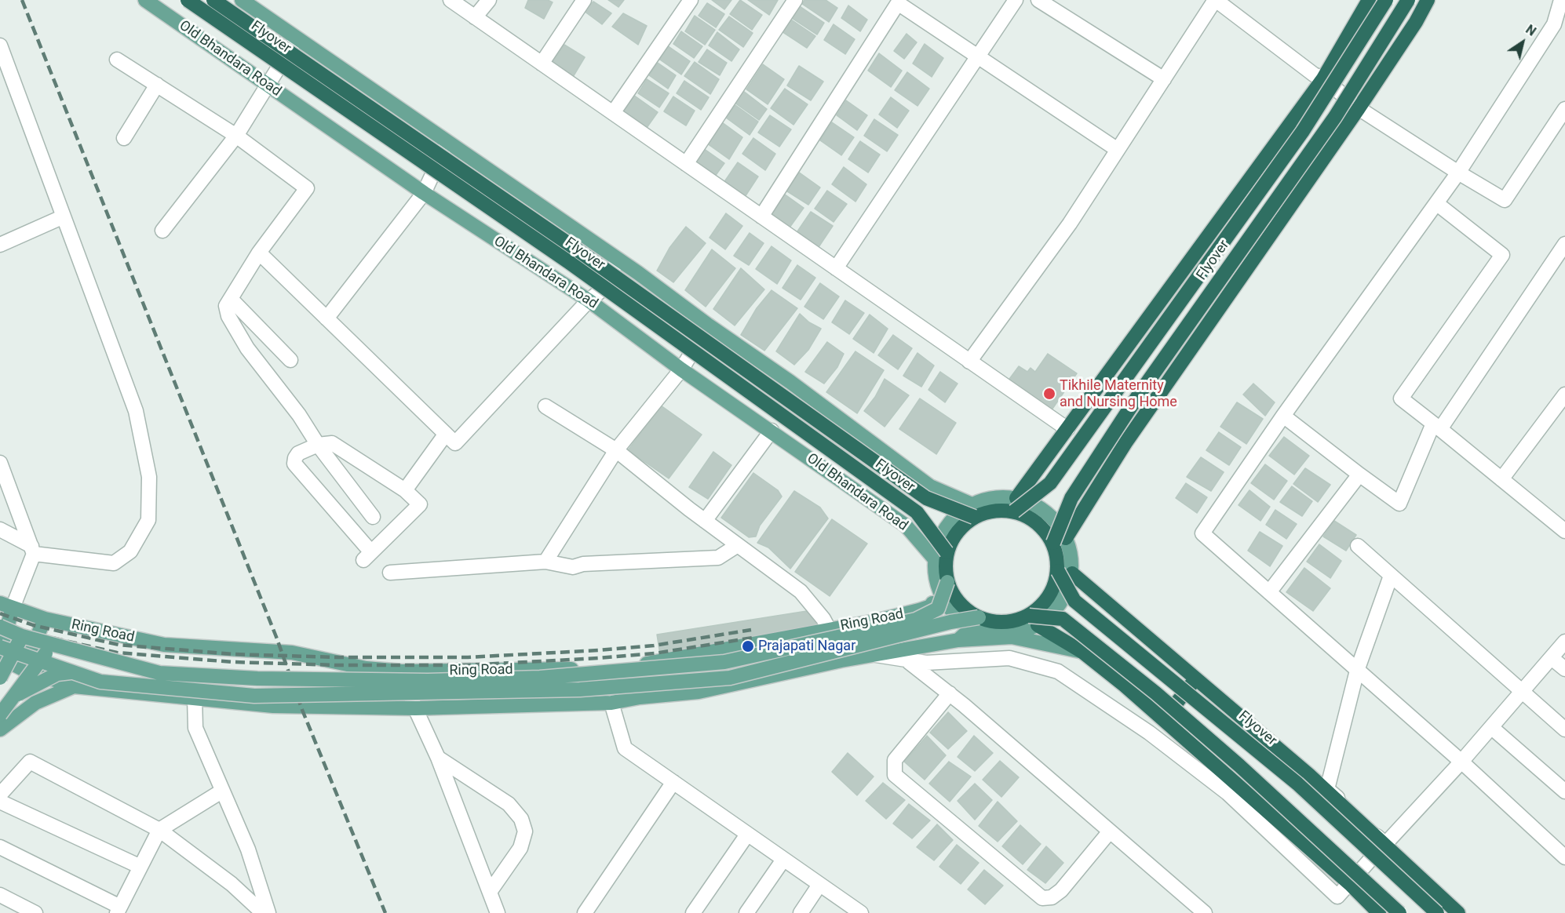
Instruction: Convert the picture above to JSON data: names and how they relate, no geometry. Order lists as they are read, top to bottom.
{
  "streets": {
    "highway": ["Flyover"],
    "main road": ["Old Bhandara Road", "Ring Road"]
  },
  "crossings": [
    ["Flyover", "Old Bhandara Road"],
    ["Flyover", "Ring Road"],
    ["Old Bhandara Road", "Ring Road"]
  ],
  "places": ["Tikhile Maternity and Nursing Home", "Prajapati Nagar"],
  "north": "top right"
}
